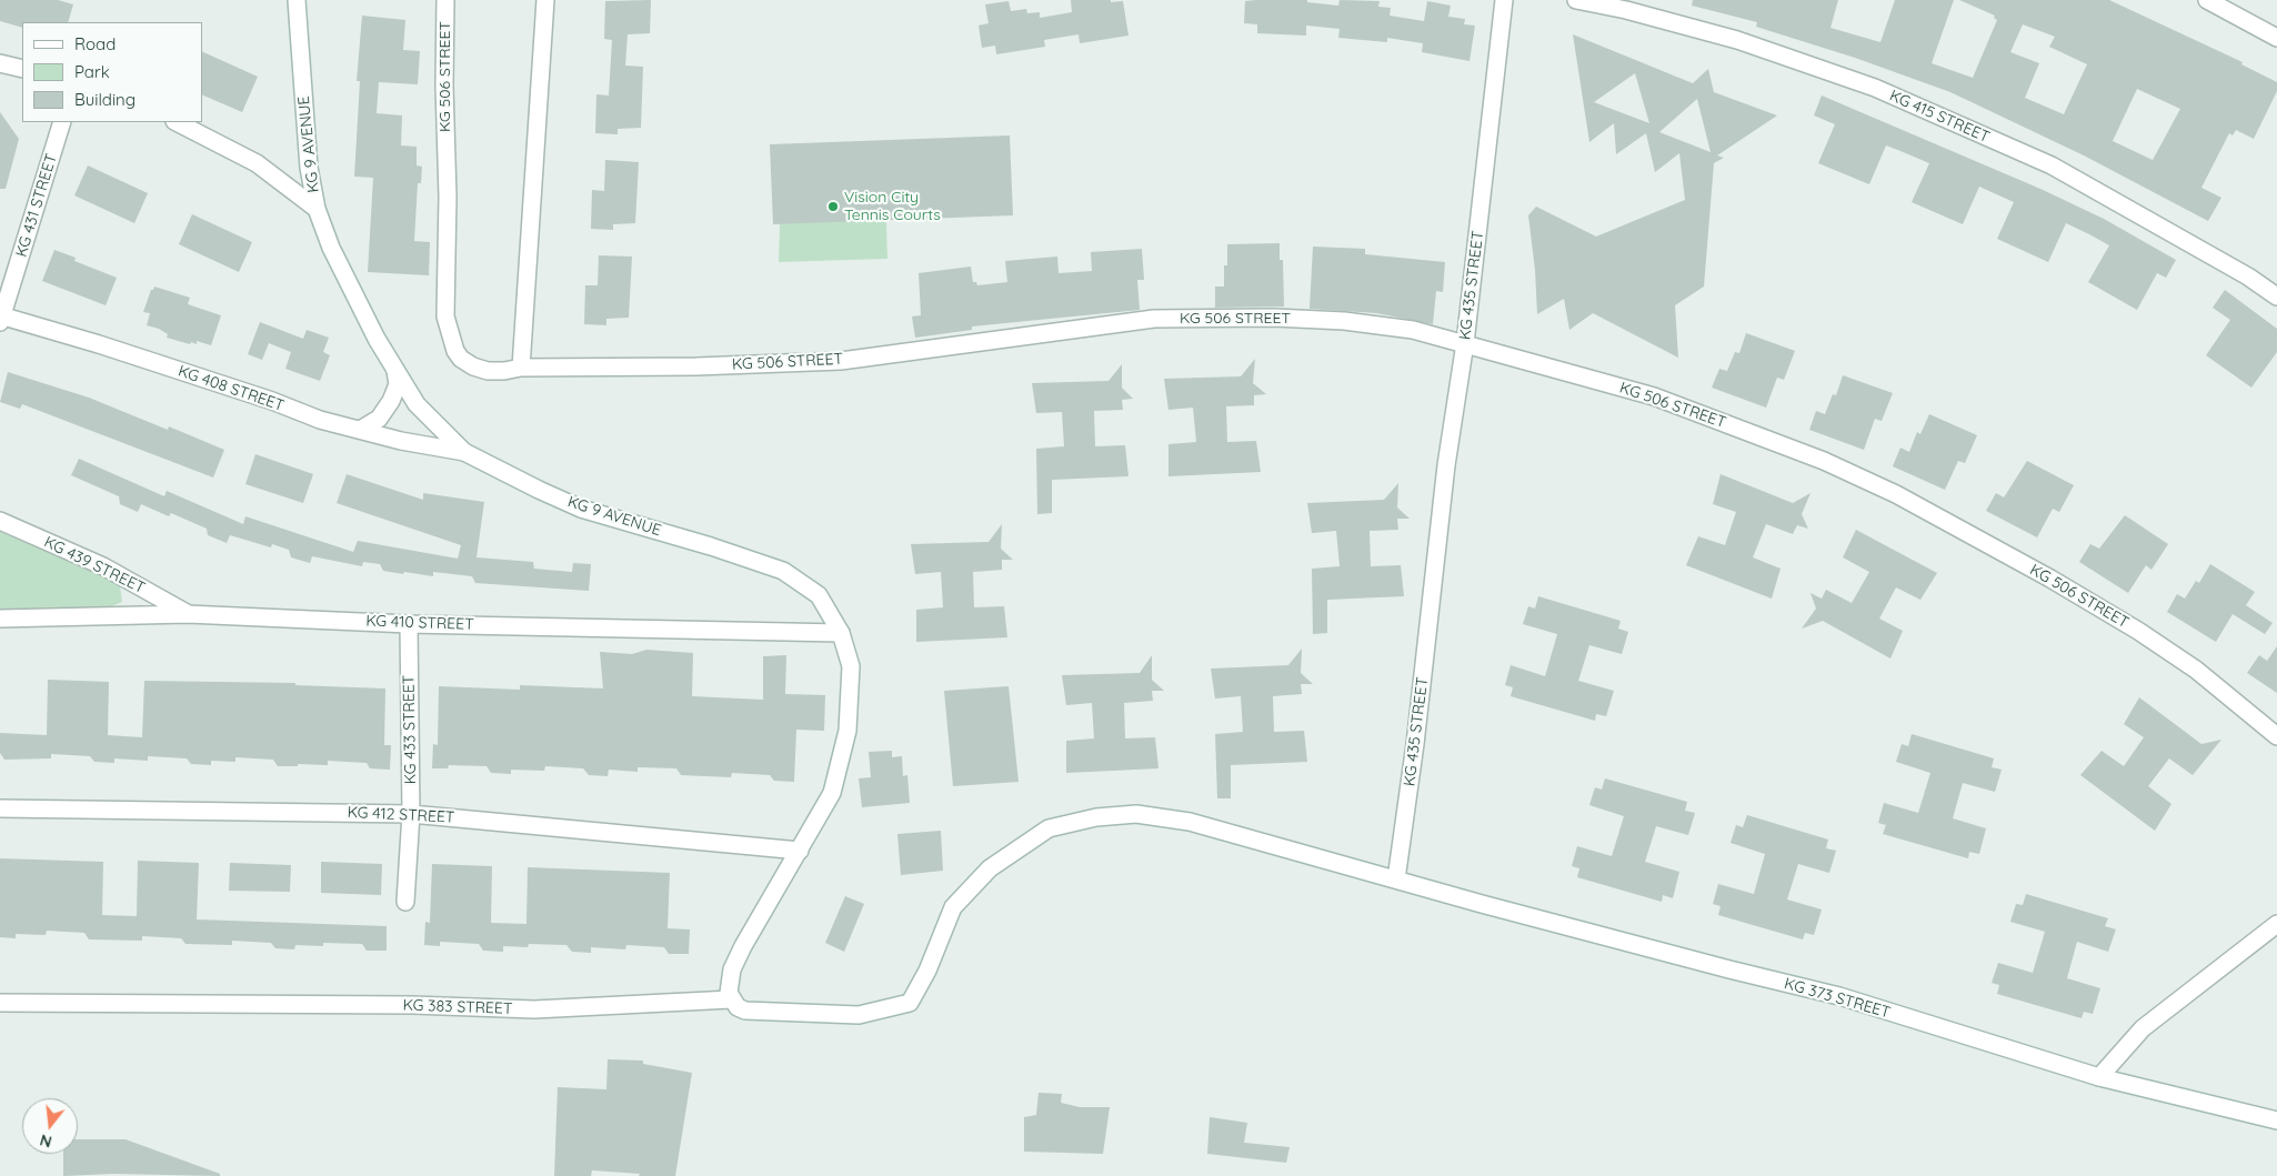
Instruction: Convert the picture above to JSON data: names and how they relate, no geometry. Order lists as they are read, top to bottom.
{
  "streets": {
    "street": [
      "KG 506 STREET",
      "KG 415 STREET",
      "KG 9 AVENUE",
      "KG 431 STREET",
      "KG 435 STREET",
      "KG 408 STREET",
      "KG 439 STREET",
      "KG 410 STREET",
      "KG 433 STREET",
      "KG 412 STREET",
      "KG 373 STREET",
      "KG 383 STREET"
    ]
  },
  "crossings": [
    ["KG 506 STREET", "KG 435 STREET"],
    ["KG 9 AVENUE", "KG 408 STREET"],
    ["KG 9 AVENUE", "KG 410 STREET"],
    ["KG 9 AVENUE", "KG 412 STREET"],
    ["KG 9 AVENUE", "KG 383 STREET"],
    ["KG 431 STREET", "KG 408 STREET"],
    ["KG 435 STREET", "KG 373 STREET"],
    ["KG 435 STREET", "KG 383 STREET"],
    ["KG 439 STREET", "KG 410 STREET"],
    ["KG 410 STREET", "KG 433 STREET"],
    ["KG 433 STREET", "KG 412 STREET"],
    ["KG 373 STREET", "KG 383 STREET"]
  ],
  "places": ["Vision City Tennis Courts"],
  "legend": ["Road", "Park", "Building"],
  "north": "bottom"
}
